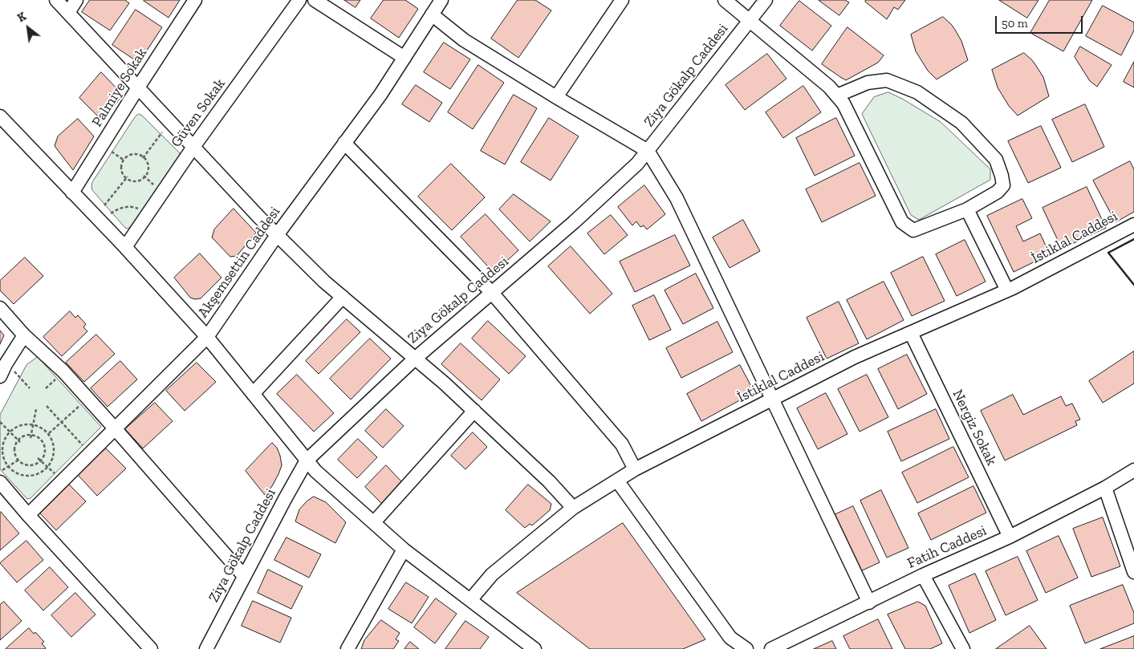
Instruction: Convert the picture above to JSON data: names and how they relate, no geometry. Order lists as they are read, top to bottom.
{
  "streets": {
    "street": [
      "Ziya Gökalp Caddesi",
      "Palmiye Sokak",
      "Güven Sokak",
      "İstiklal Caddesi",
      "Akşemsettin Caddesi",
      "Nergiz Sokak",
      "Fatih Caddesi"
    ]
  },
  "crossings": [
    ["İstiklal Caddesi", "Nergiz Sokak"],
    ["Nergiz Sokak", "Fatih Caddesi"]
  ],
  "scale_bar": "50 m",
  "north": "top left"
}
